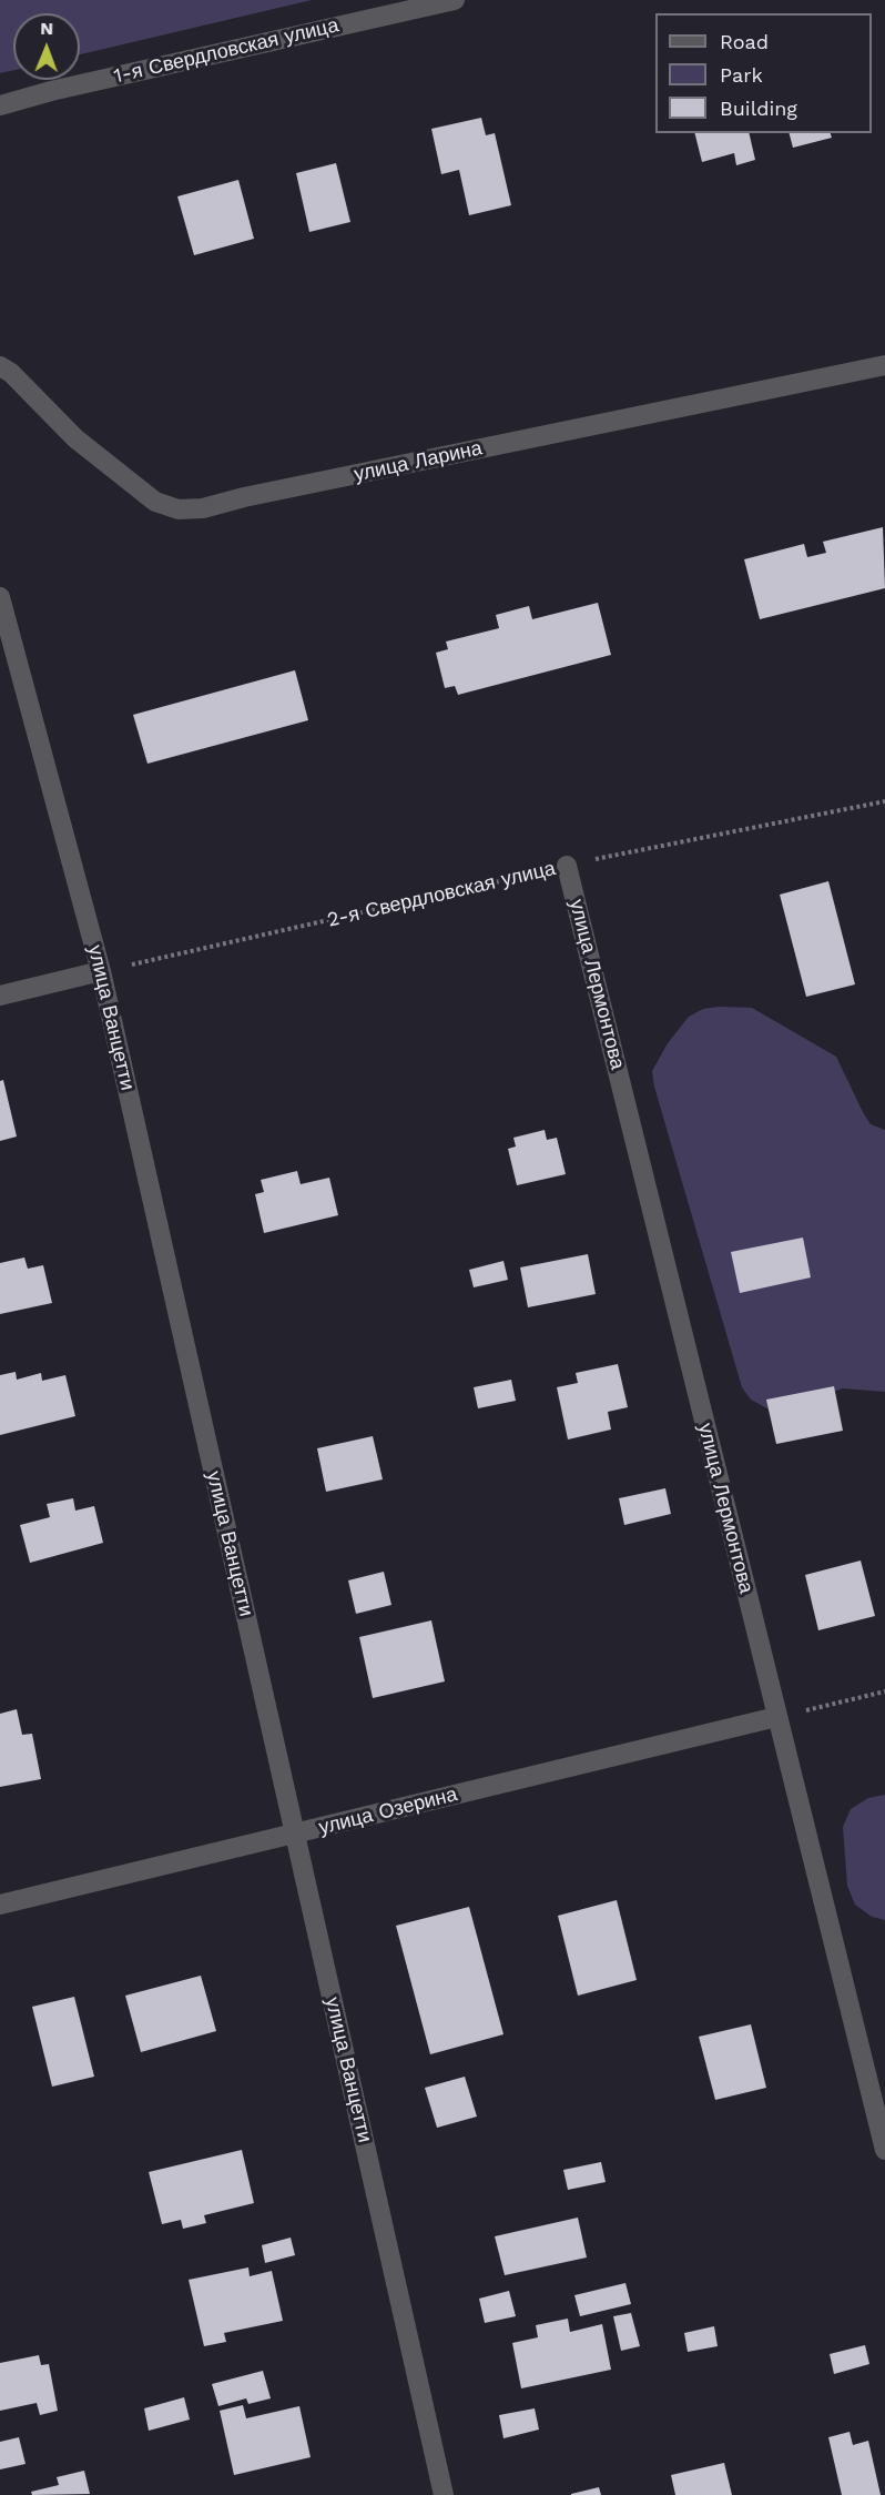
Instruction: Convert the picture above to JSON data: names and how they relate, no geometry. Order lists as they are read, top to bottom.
{
  "streets": {
    "street": [
      "1-я Свердловская улица",
      "улица Ларина",
      "улица Лермонтова",
      "улица Ванцетти",
      "улица Озерина"
    ],
    "path": ["2-я Свердловская улица"]
  },
  "crossings": [
    ["2-я Свердловская улица", "улица Лермонтова"],
    ["2-я Свердловская улица", "улица Ванцетти"],
    ["улица Лермонтова", "улица Озерина"],
    ["улица Ванцетти", "улица Озерина"]
  ],
  "legend": ["Road", "Park", "Building"],
  "north": "top"
}
